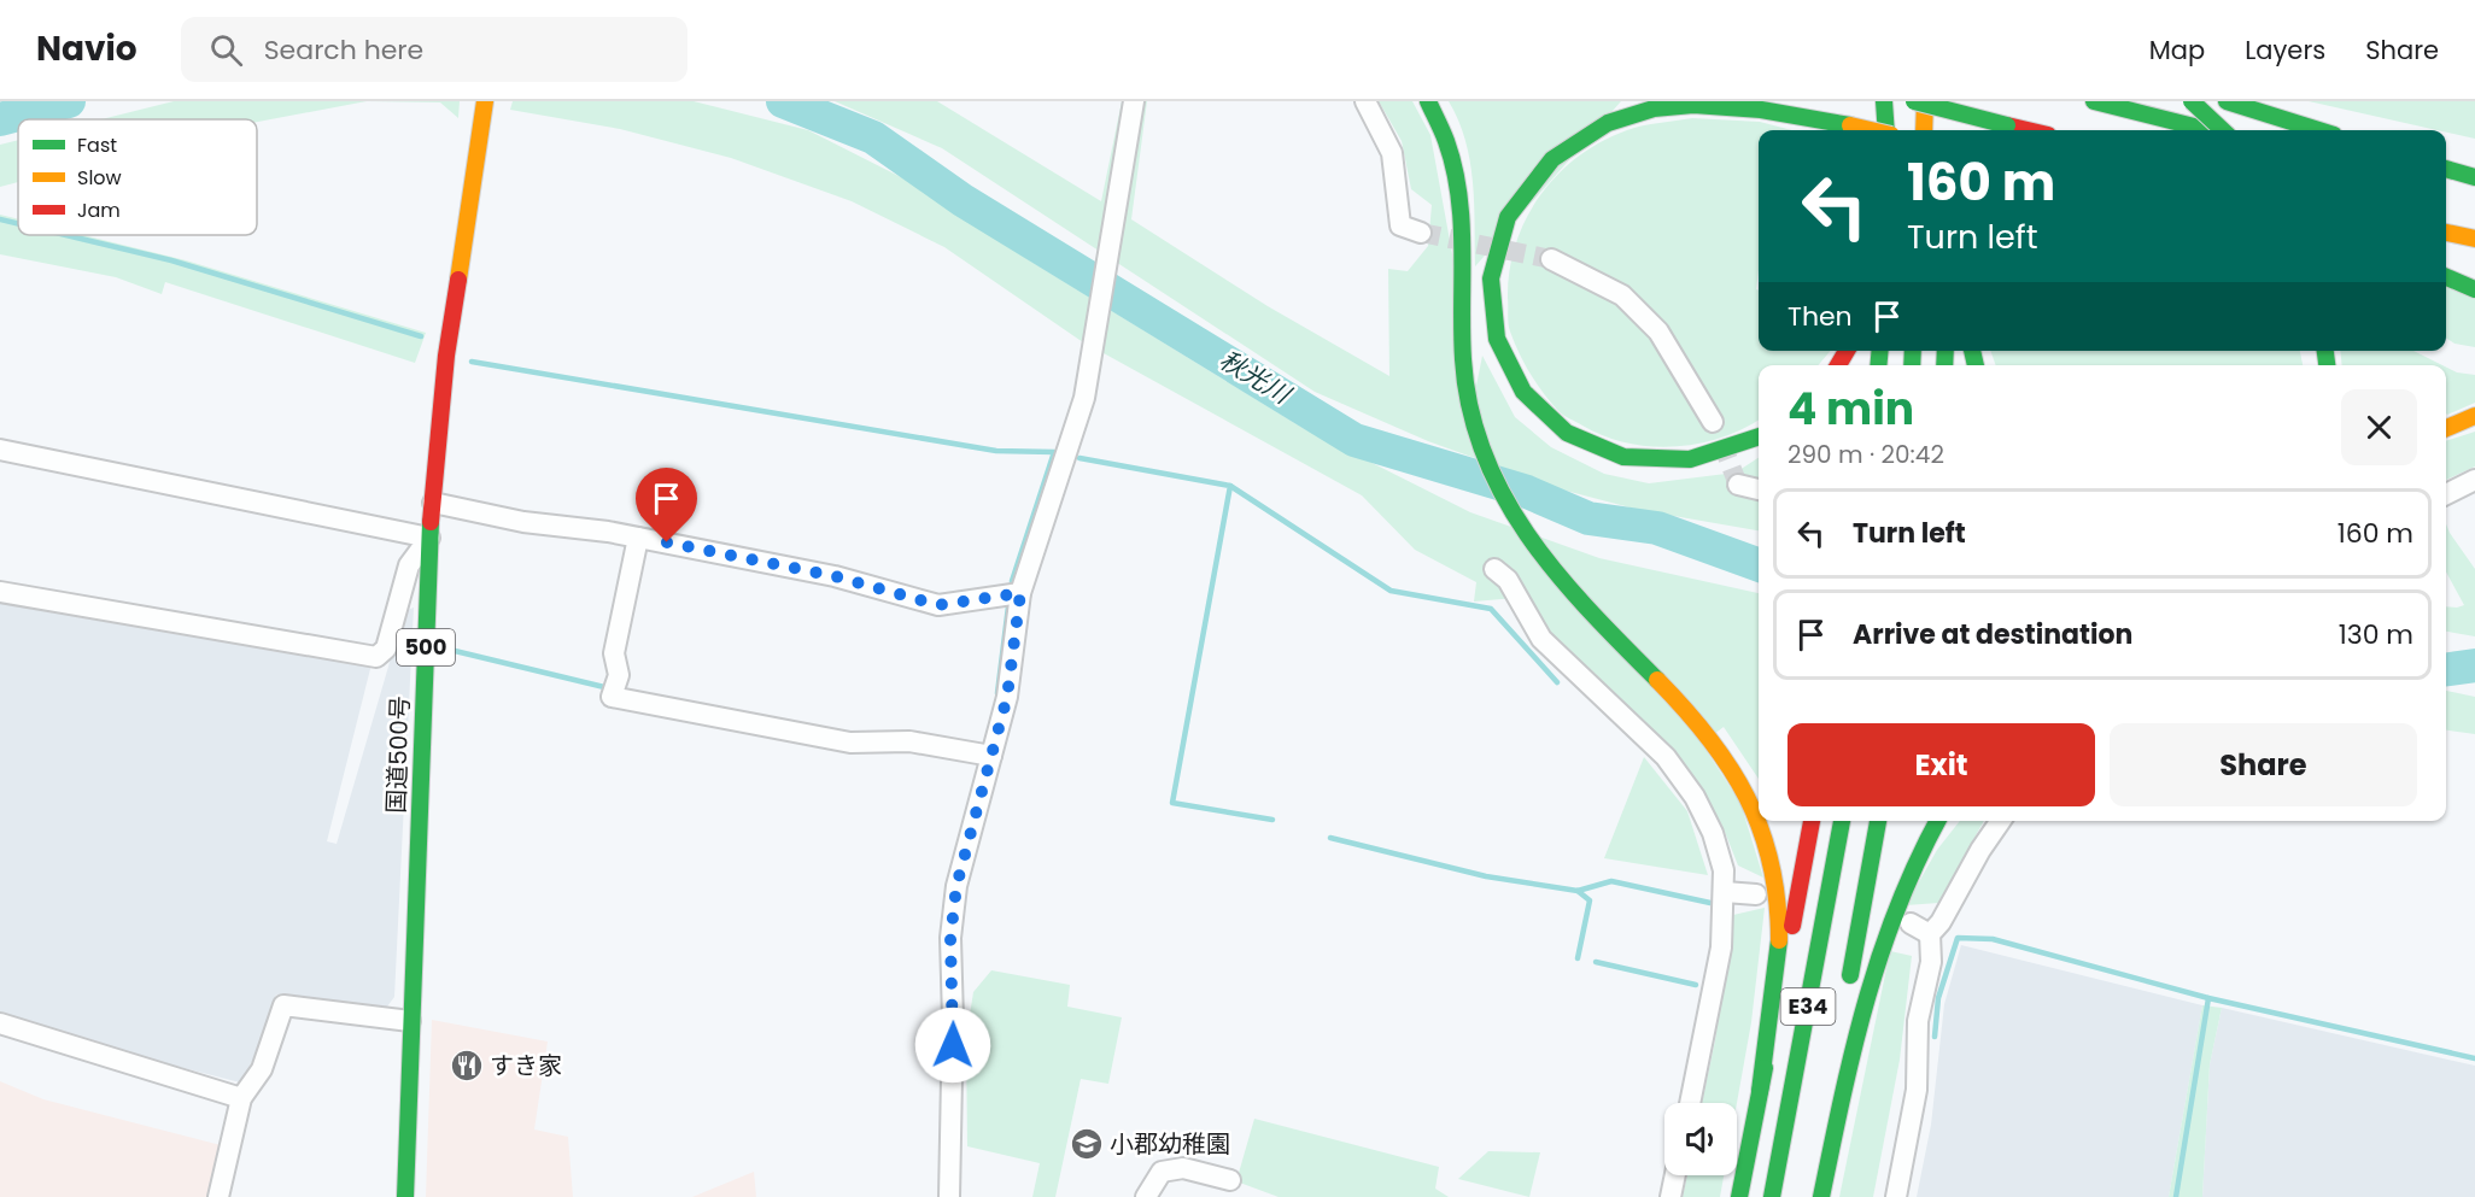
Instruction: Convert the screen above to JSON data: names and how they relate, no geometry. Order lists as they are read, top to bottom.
{
  "streets": {
    "highway": ["500", "国道500号", "E34"]
  },
  "water": ["秋光川"],
  "places": {
    "restaurant": ["すき家"],
    "school or university": ["小郡幼稚園"]
  },
  "legend": ["Fast", "Slow", "Jam"],
  "page": {
    "header": "Navio",
    "search": "Search here",
    "nav": ["Map", "Layers", "Share"],
    "turn": ["160 m", "Turn left"],
    "then": "Then",
    "heading": ["4 min", "290 m · 20:42"],
    "list": [
      {
        "name": "Turn left",
        "value": "160 m"
      },
      {
        "name": "Arrive at destination",
        "value": "130 m"
      }
    ],
    "buttons": ["Exit", "Share"]
  }
}
